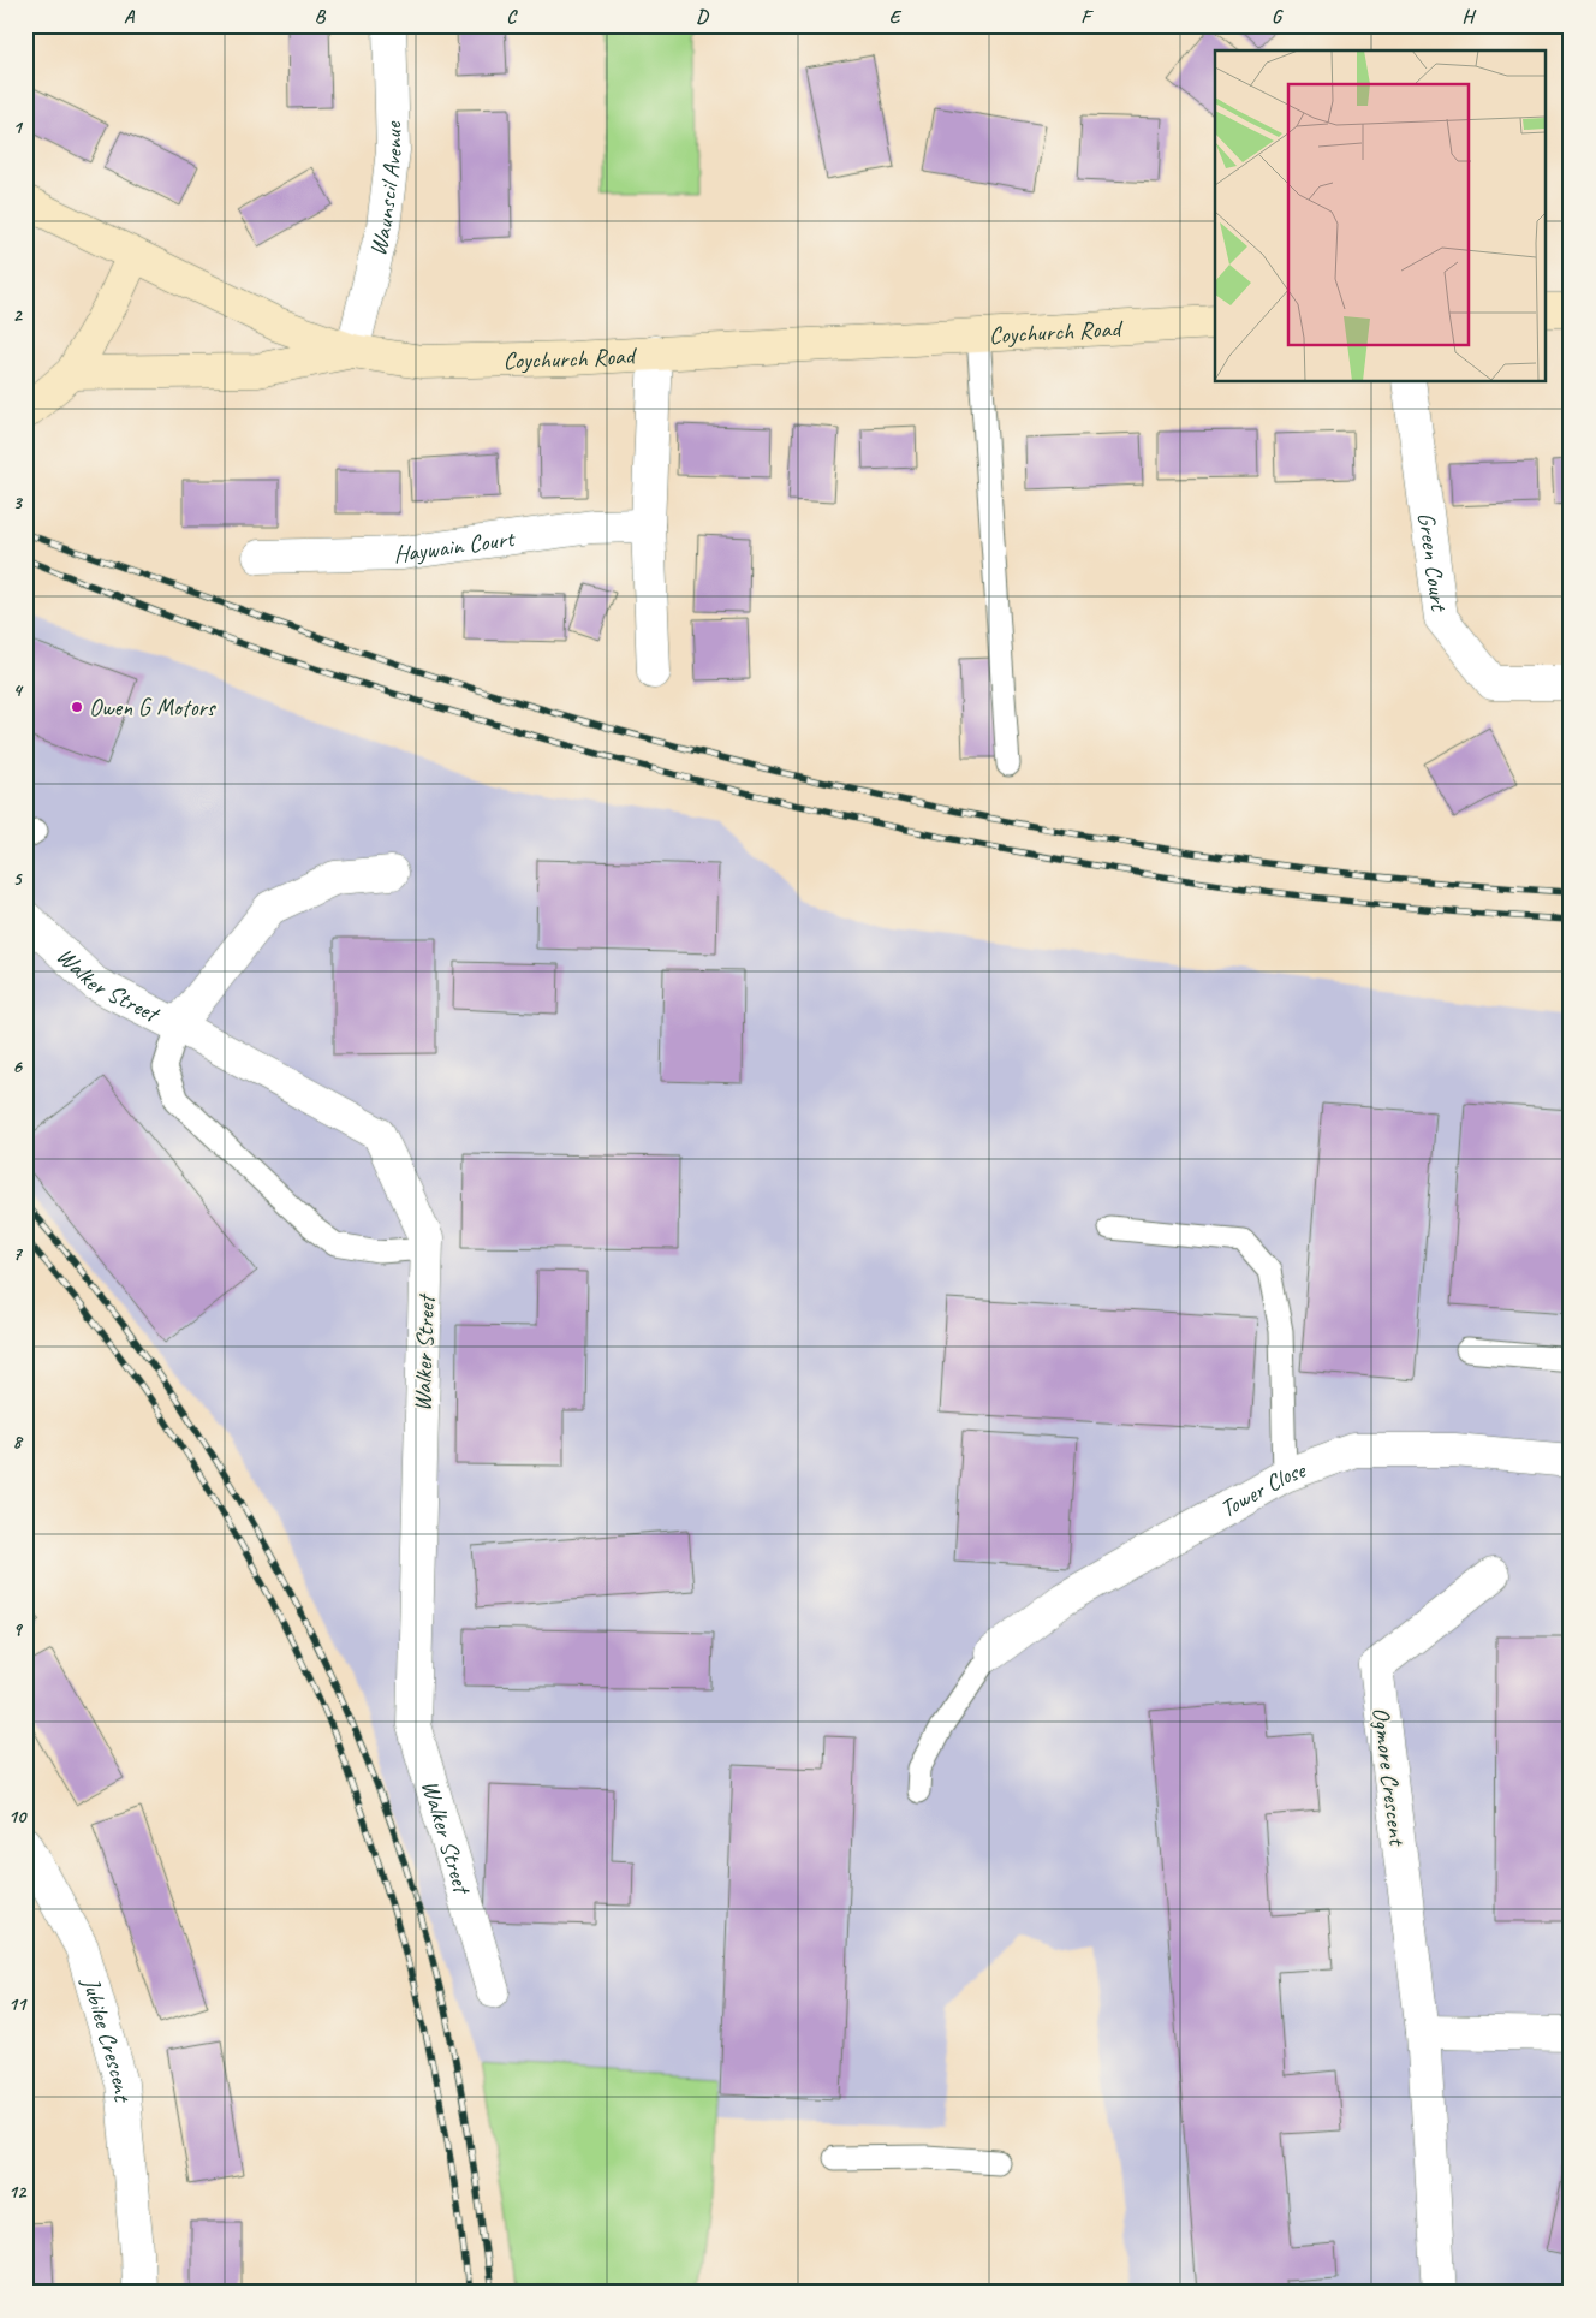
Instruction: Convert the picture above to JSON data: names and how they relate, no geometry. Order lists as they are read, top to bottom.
{
  "streets": {
    "main road": ["Coychurch Road"],
    "street": [
      "Waunscil Avenue",
      "Haywain Court",
      "Green Court",
      "Walker Street",
      "Tower Close",
      "Ogmore Crescent",
      "Jubilee Crescent"
    ]
  },
  "crossings": [
    ["Waunscil Avenue", "Coychurch Road"]
  ],
  "places": ["Owen G Motors"],
  "grid": {
    "columns": [
      "A",
      "B",
      "C",
      "D",
      "E",
      "F",
      "G",
      "H"
    ],
    "rows": [
      "1",
      "2",
      "3",
      "4",
      "5",
      "6",
      "7",
      "8",
      "9",
      "10",
      "11",
      "12"
    ]
  }
}
